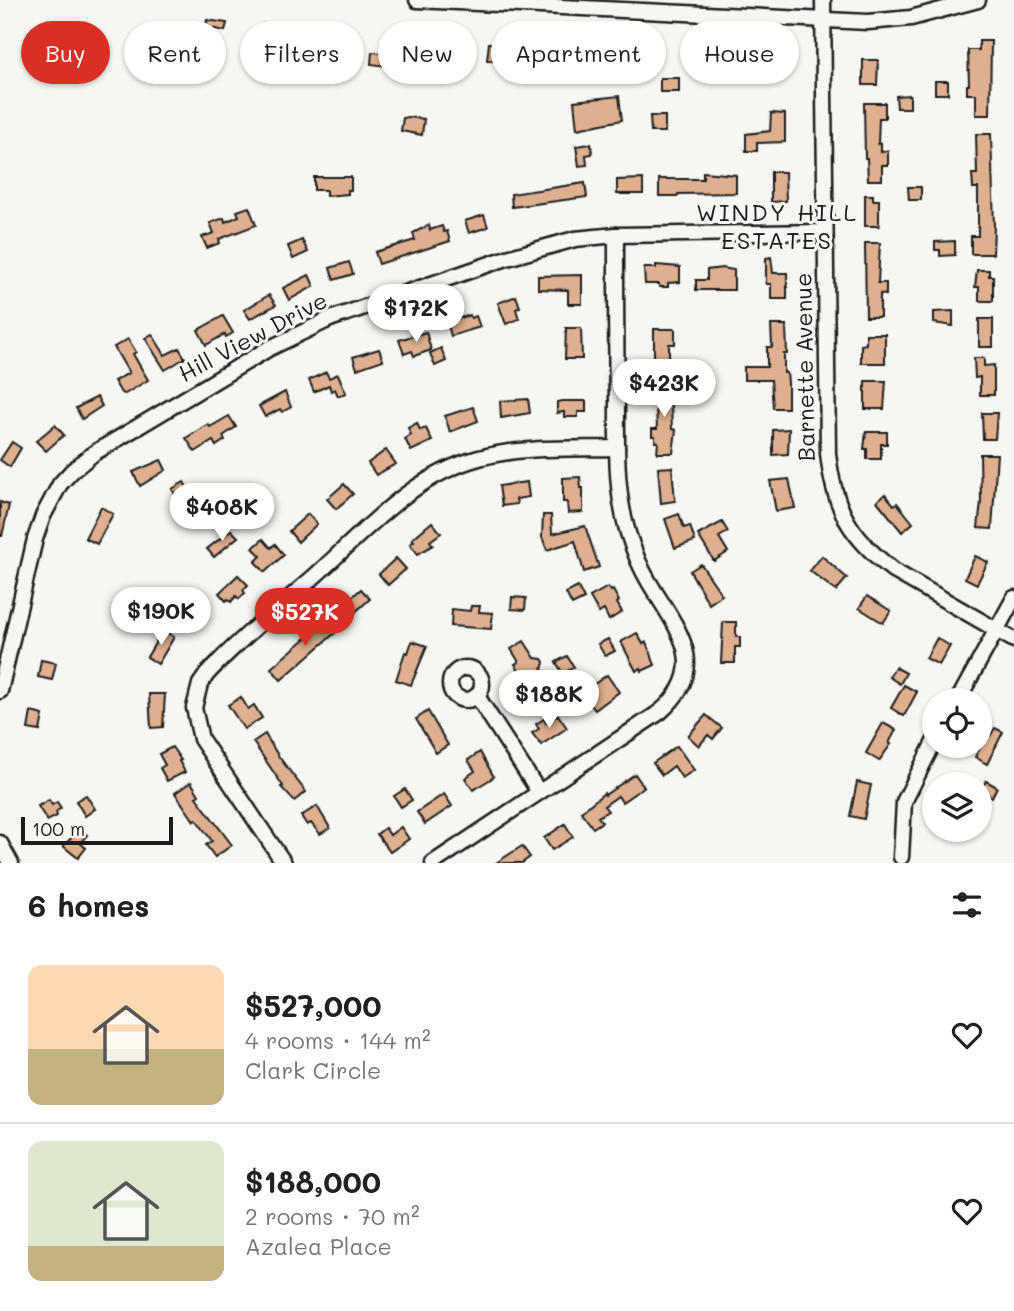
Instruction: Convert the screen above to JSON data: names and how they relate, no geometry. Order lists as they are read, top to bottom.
{
  "streets": {
    "street": ["Hill View Drive", "Barnette Avenue"]
  },
  "crossings": [
    ["Hill View Drive", "Barnette Avenue"]
  ],
  "districts": ["WINDY HILL ESTATES"],
  "scale_bar": "100 m",
  "page": {
    "chip": [
      "Buy",
      "Rent",
      "Filters",
      "New",
      "Apartment",
      "House"
    ],
    "price": [
      "$172K",
      "$423K",
      "$408K",
      "$190K",
      "$527K",
      "$188K"
    ],
    "scale": "100 m",
    "heading": "6 homes",
    "list": [
      {
        "name": "$527,000",
        "note": "4 rooms · 144 m² · Clark Circle"
      },
      {
        "name": "$188,000",
        "note": "2 rooms · 70 m² · Azalea Place"
      }
    ]
  }
}
